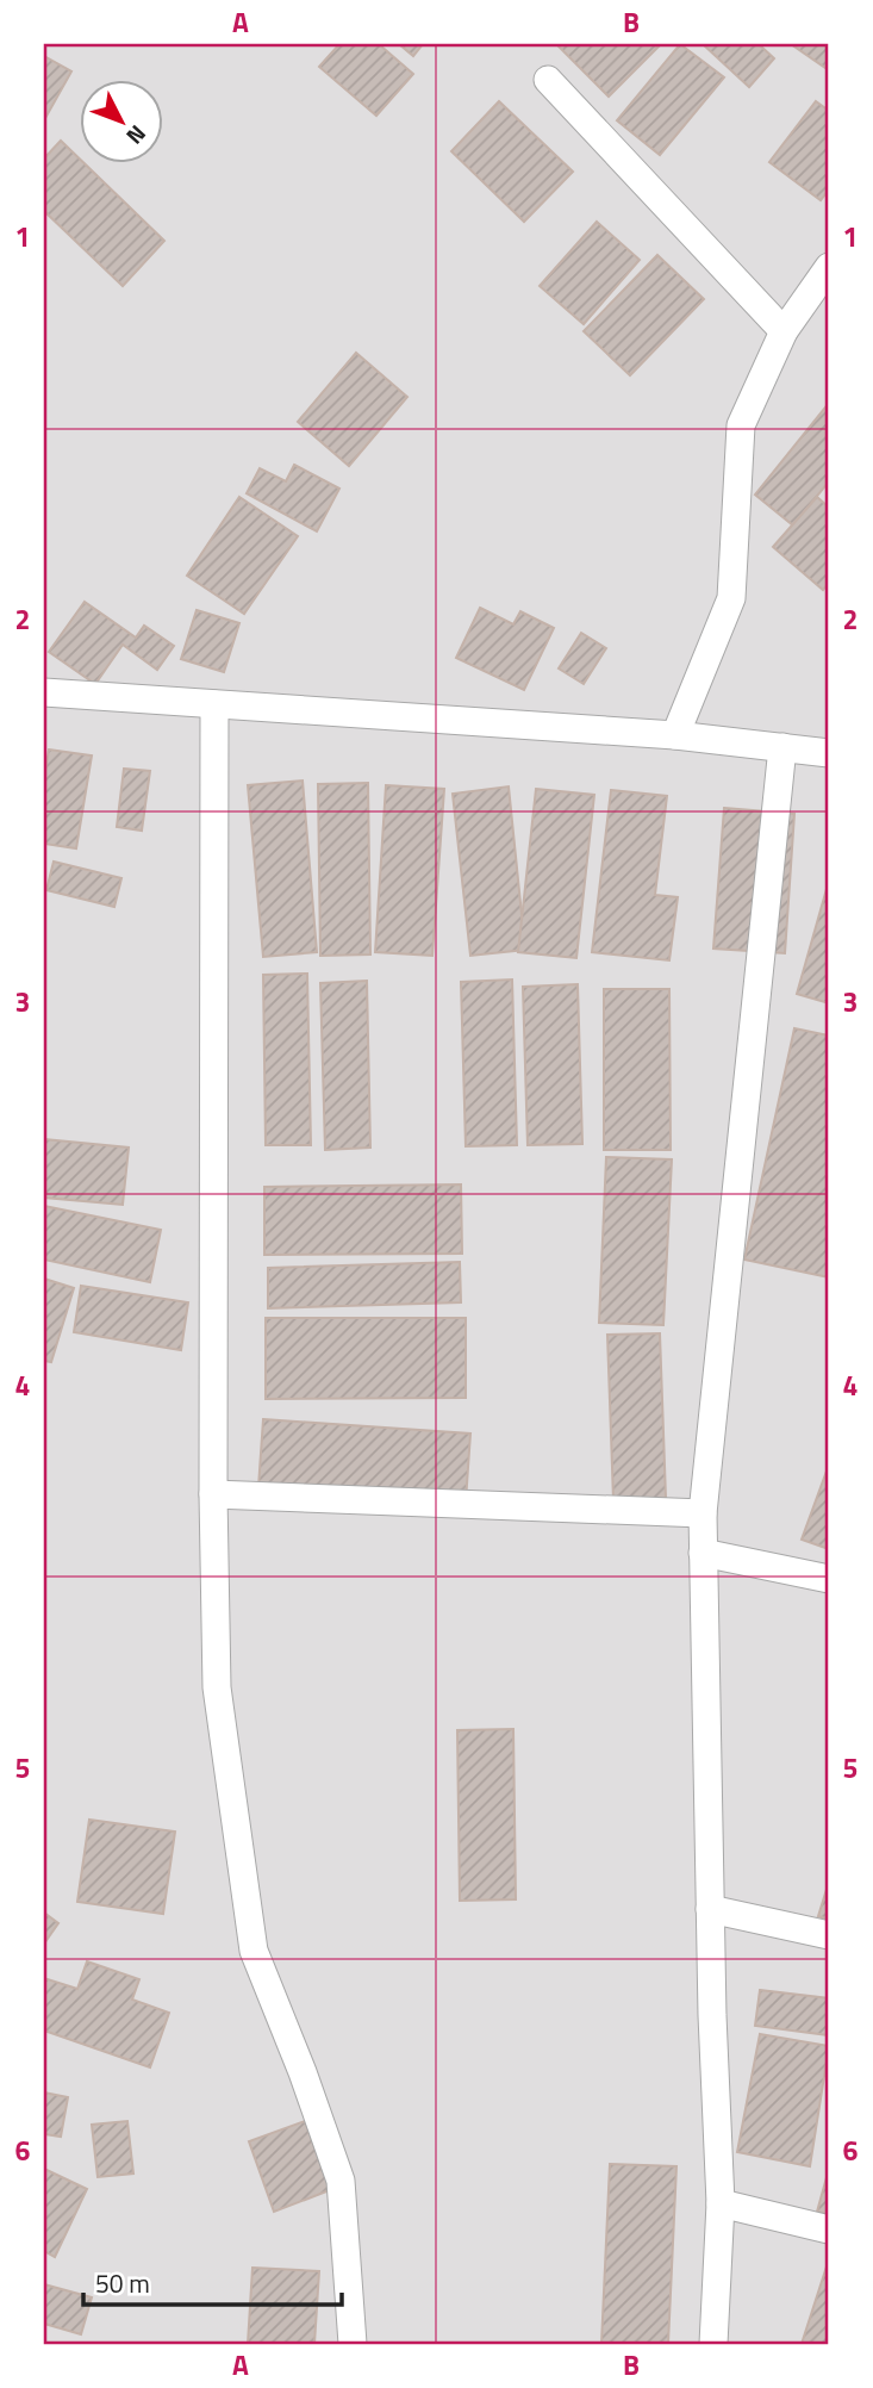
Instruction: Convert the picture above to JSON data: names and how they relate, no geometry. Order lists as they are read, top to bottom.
{
  "scale_bar": "50 m",
  "north": "bottom right",
  "grid": {
    "columns": ["A", "B"],
    "rows": [
      "1",
      "2",
      "3",
      "4",
      "5",
      "6"
    ]
  }
}
